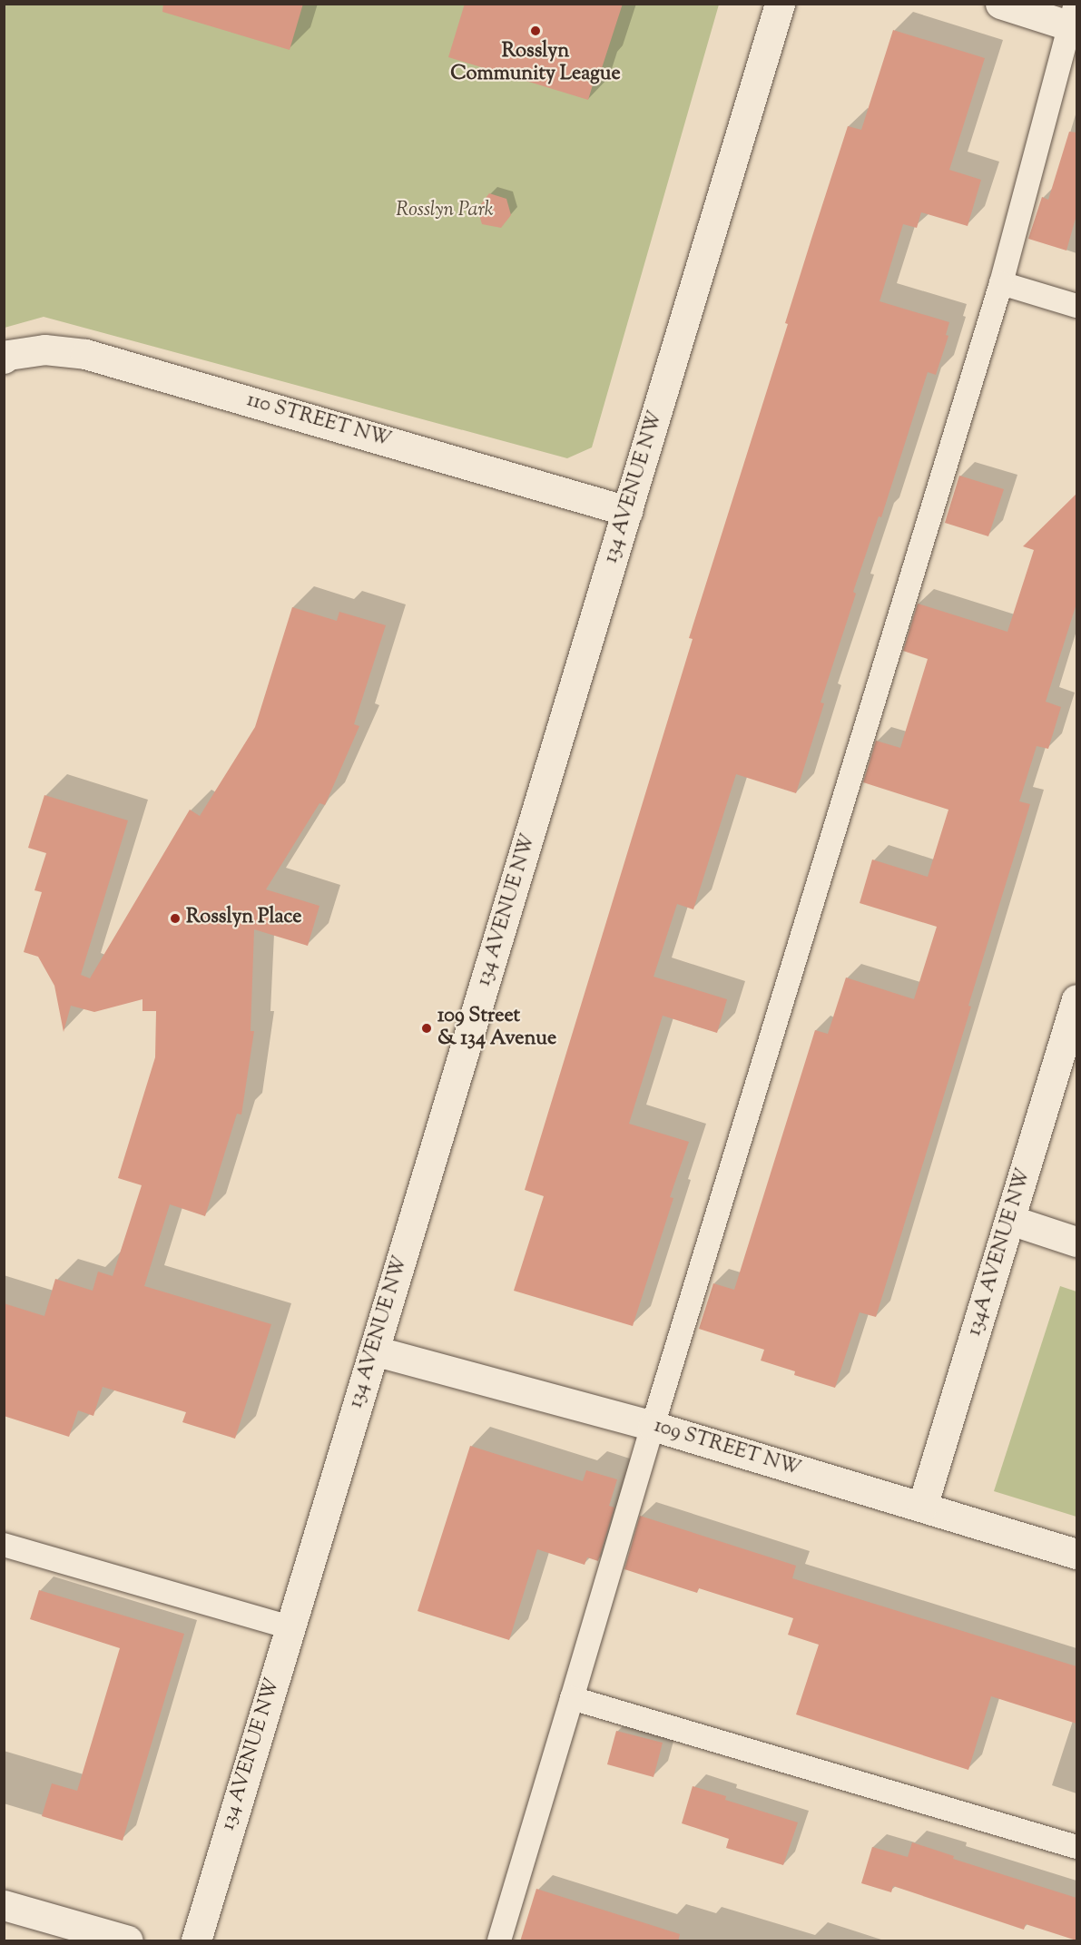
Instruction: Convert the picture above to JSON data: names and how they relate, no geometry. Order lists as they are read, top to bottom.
{
  "streets": {
    "street": [
      "110 STREET NW",
      "134 AVENUE NW",
      "134A AVENUE NW",
      "109 STREET NW"
    ]
  },
  "crossings": [
    ["110 STREET NW", "134 AVENUE NW"],
    ["134 AVENUE NW", "109 STREET NW"],
    ["134A AVENUE NW", "109 STREET NW"]
  ],
  "parks": ["Rosslyn Park"],
  "places": ["Rosslyn Community League", "Rosslyn Place", "109 Street & 134 Avenue"]
}
